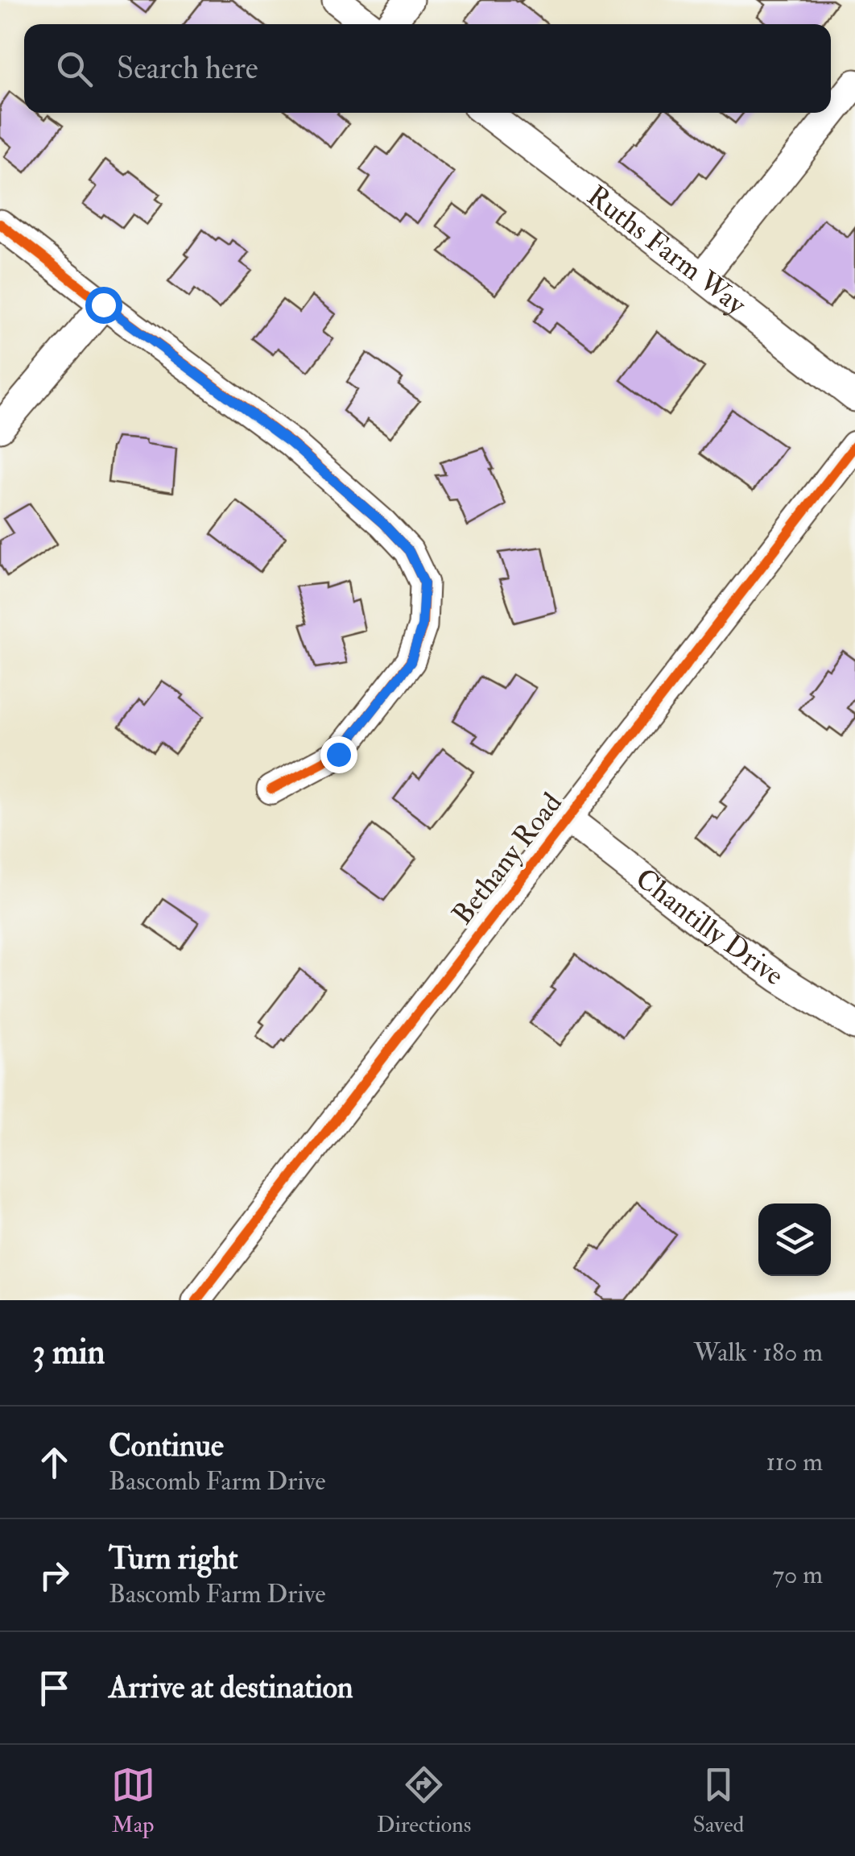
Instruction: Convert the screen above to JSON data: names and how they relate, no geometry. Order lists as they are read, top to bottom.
{
  "streets": {
    "street": ["Ruths Farm Way", "Bethany Road", "Chantilly Drive"]
  },
  "crossings": [
    ["Bethany Road", "Chantilly Drive"]
  ],
  "page": {
    "search": "Search here",
    "heading": ["3 min", "Walk · 180 m"],
    "list": [
      ["Continue", "Bascomb Farm Drive", "110 m"],
      ["Turn right", "Bascomb Farm Drive", "70 m"],
      "Arrive at destination"
    ],
    "nav": ["Map", "Directions", "Saved"]
  }
}
